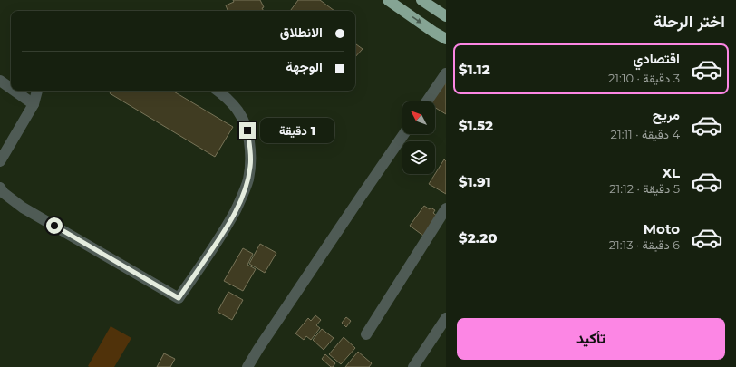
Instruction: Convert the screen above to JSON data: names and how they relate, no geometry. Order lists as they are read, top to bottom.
{
  "north": "top left",
  "page": {
    "heading": "اختر الرحلة",
    "banner": ["الانطلاق", "الوجهة"],
    "list": [
      {
        "name": "اقتصادي",
        "note": "3 دقيقة · 21:10",
        "value": "$1.12"
      },
      {
        "name": "مريح",
        "note": "4 دقيقة · 21:11",
        "value": "$1.52"
      },
      {
        "name": "XL",
        "note": "5 دقيقة · 21:12",
        "value": "$1.91"
      },
      {
        "name": "Moto",
        "note": "6 دقيقة · 21:13",
        "value": "$2.20"
      }
    ],
    "bubble": "1 دقيقة",
    "buttons": "تأكيد"
  }
}
